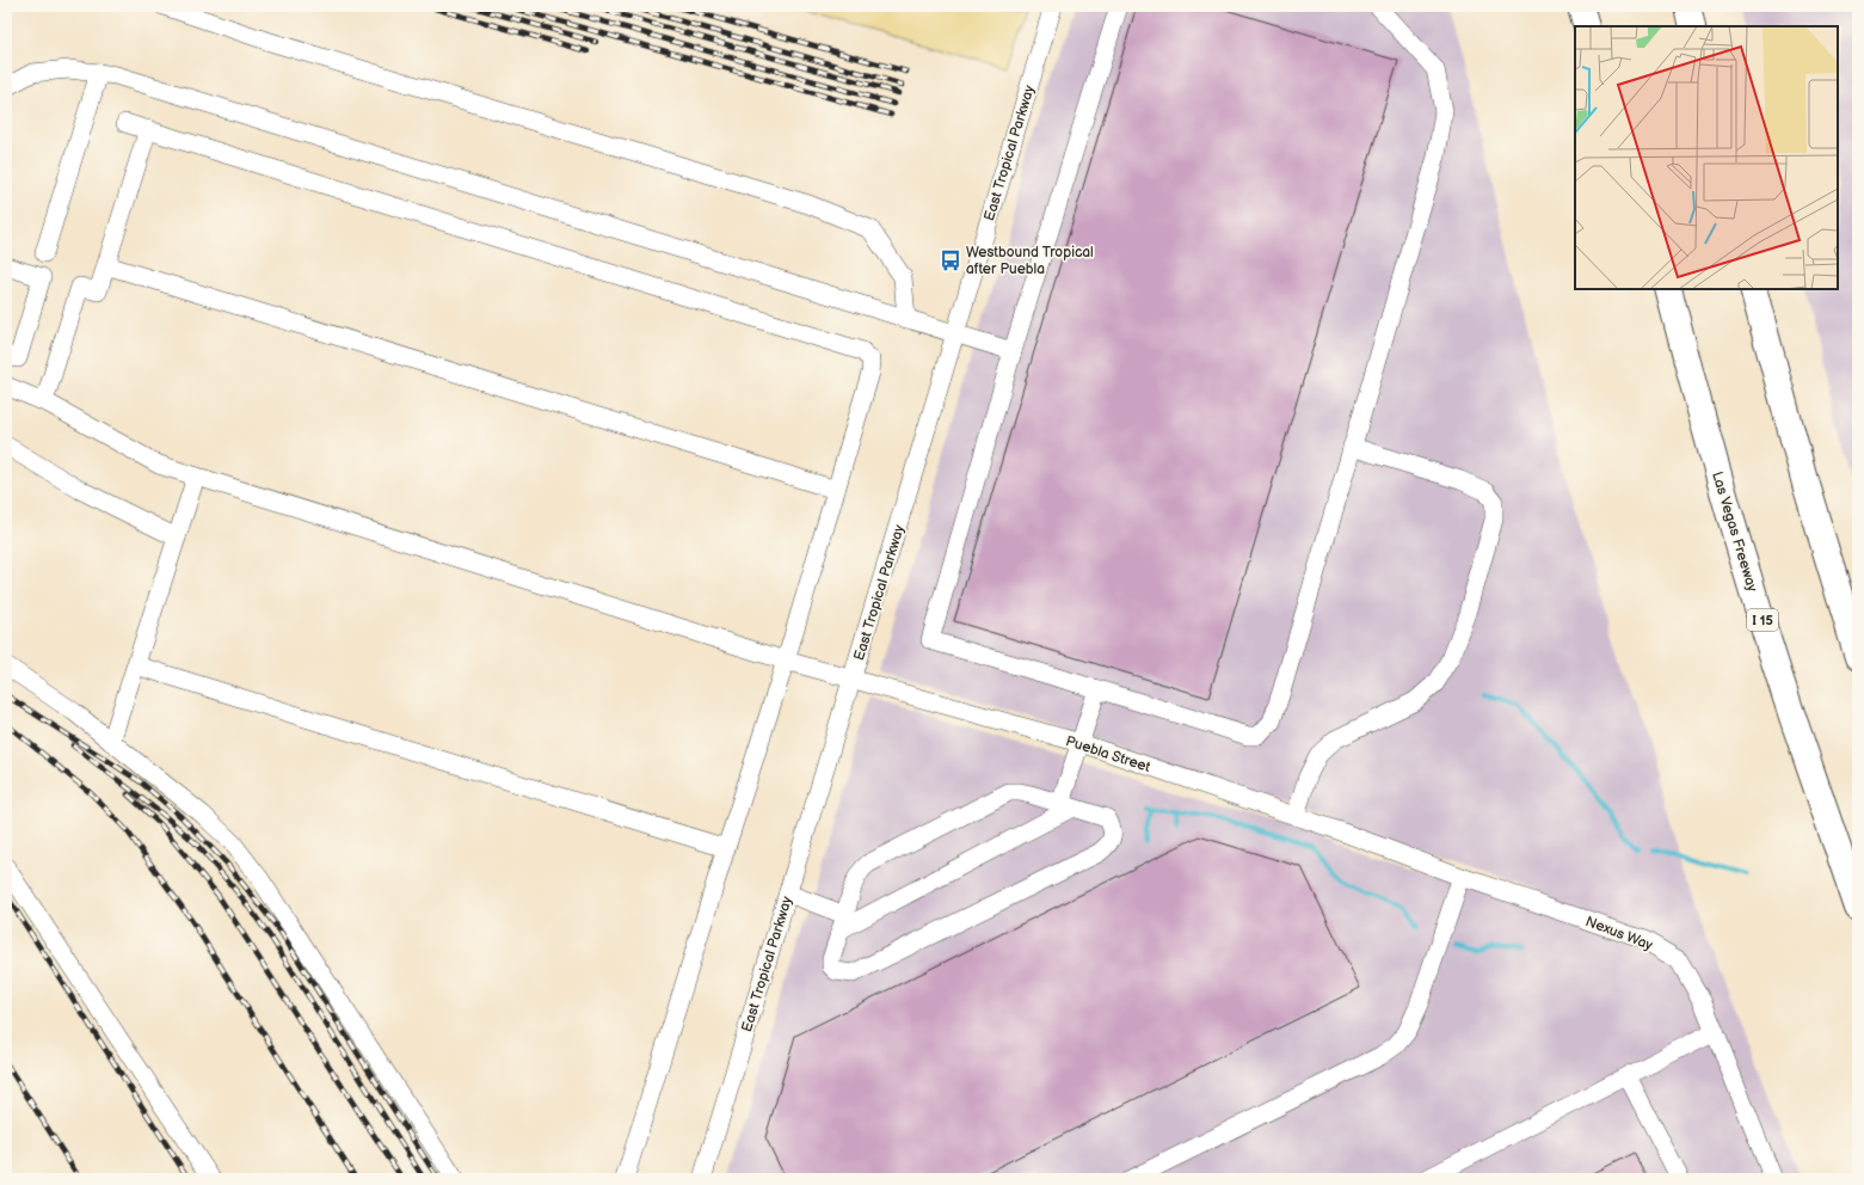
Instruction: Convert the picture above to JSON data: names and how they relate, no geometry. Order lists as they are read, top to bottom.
{
  "streets": {
    "highway": ["Las Vegas Freeway", "I 15"],
    "street": ["East Tropical Parkway", "Puebla Street", "Nexus Way"]
  },
  "crossings": [
    ["East Tropical Parkway", "Puebla Street"],
    ["Puebla Street", "Nexus Way"]
  ],
  "places": {
    "bus stop": ["Westbound Tropical after Puebla"]
  }
}
